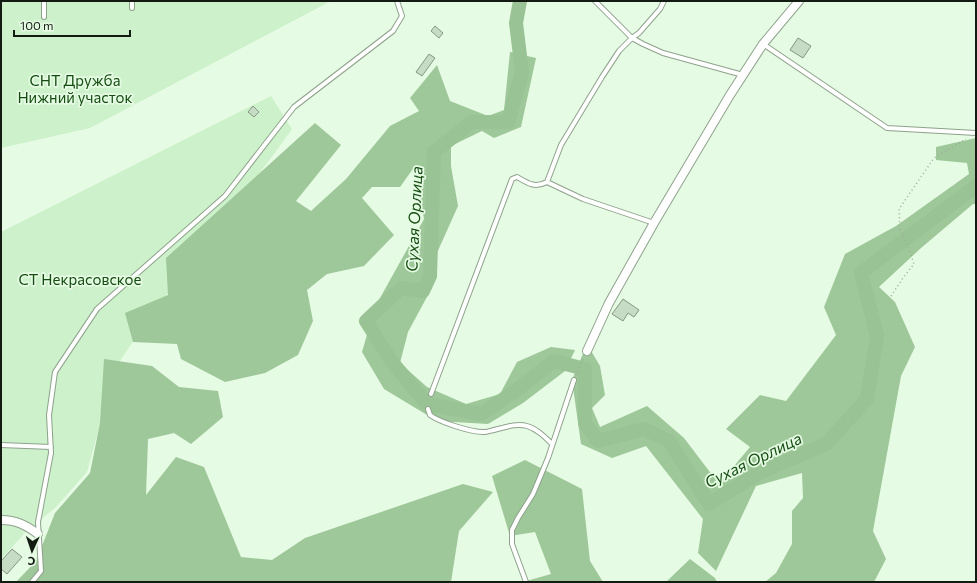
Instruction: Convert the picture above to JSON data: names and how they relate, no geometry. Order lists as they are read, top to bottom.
{
  "water": ["Сухая Орлица"],
  "parks": ["СНТ Дружба Нижний участок", "СТ Некрасовское"],
  "scale_bar": "100 m",
  "north": "bottom"
}
